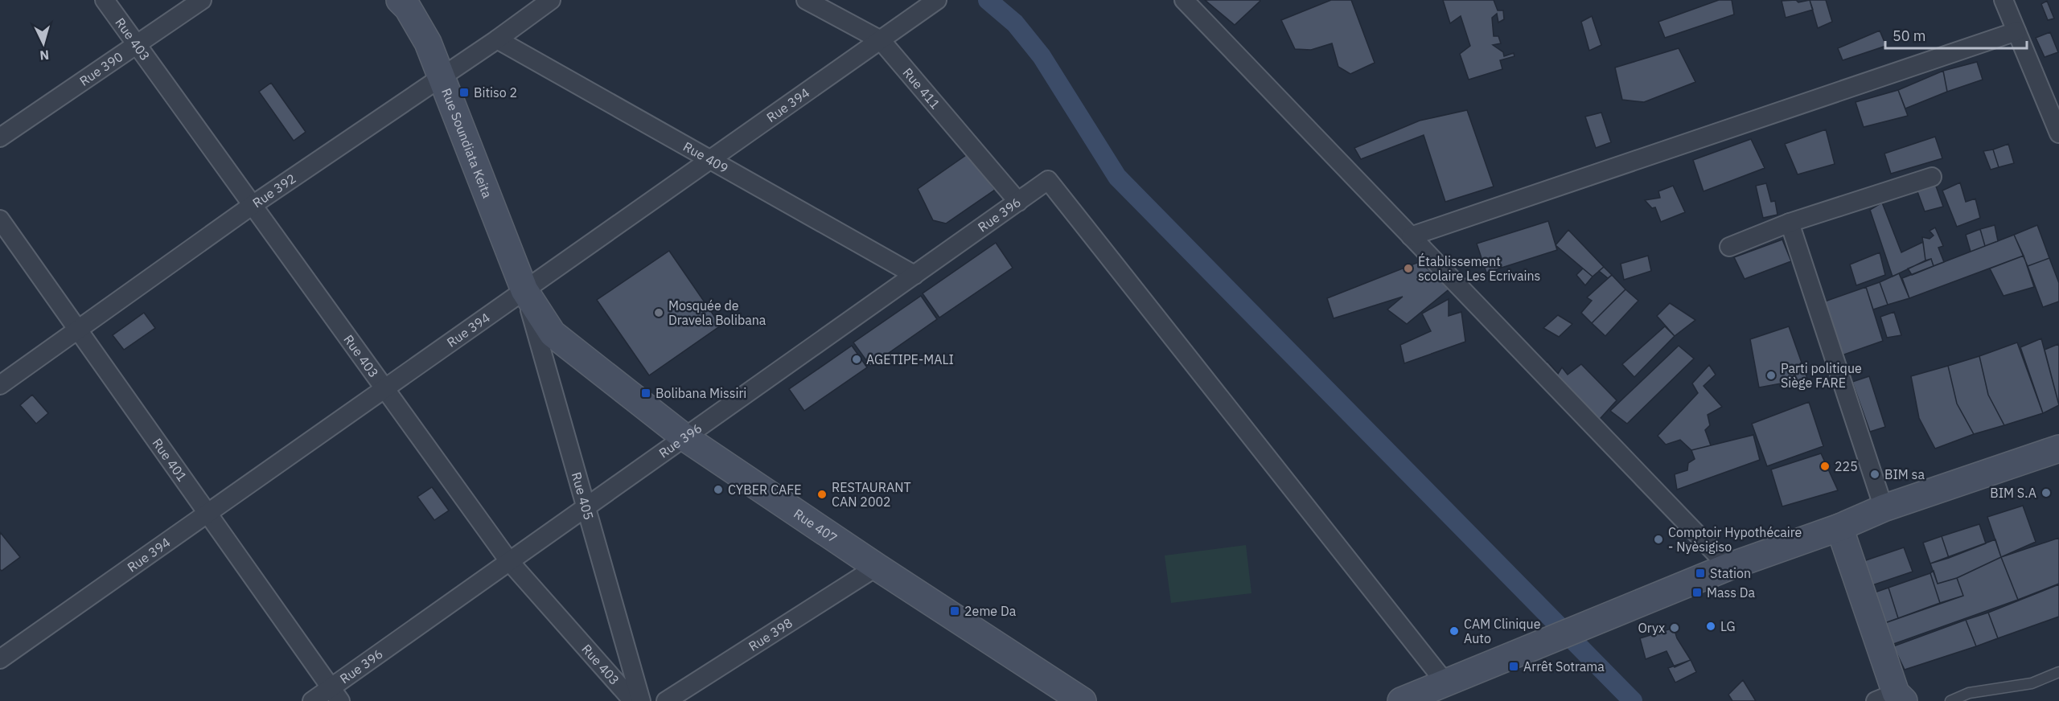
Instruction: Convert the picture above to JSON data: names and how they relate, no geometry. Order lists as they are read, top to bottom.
{
  "streets": {
    "main road": ["Rue Soundiata Keita", "Rue 407"],
    "street": [
      "Rue 403",
      "Rue 390",
      "Rue 411",
      "Rue 394",
      "Rue 409",
      "Rue 392",
      "Rue 396",
      "Rue 401",
      "Rue 405",
      "Rue 398"
    ]
  },
  "crossings": [
    ["Rue 403", "Rue 390"],
    ["Rue 403", "Rue 394"],
    ["Rue 403", "Rue 392"],
    ["Rue 403", "Rue 396"],
    ["Rue 411", "Rue 394"],
    ["Rue 411", "Rue 396"],
    ["Rue 394", "Rue Soundiata Keita"],
    ["Rue 394", "Rue 409"],
    ["Rue 394", "Rue 401"],
    ["Rue 394", "Rue 405"],
    ["Rue 394", "Rue 407"],
    ["Rue Soundiata Keita", "Rue 392"],
    ["Rue Soundiata Keita", "Rue 405"],
    ["Rue Soundiata Keita", "Rue 407"],
    ["Rue 409", "Rue 392"],
    ["Rue 409", "Rue 396"],
    ["Rue 392", "Rue 401"],
    ["Rue 396", "Rue 401"],
    ["Rue 396", "Rue 405"],
    ["Rue 396", "Rue 407"],
    ["Rue 405", "Rue 407"],
    ["Rue 407", "Rue 398"]
  ],
  "places": {
    "transit": [
      "Bitiso 2",
      "Bolibana Missiri",
      "Station",
      "Mass Da",
      "2eme Da",
      "Arrêt Sotrama"
    ],
    "other": [
      "Établissement scolaire Les Ecrivains",
      "Mosquée de Dravela Bolibana",
      "AGETIPE-MALI",
      "Parti politique Siège FARE",
      "225",
      "BIM sa",
      "CYBER CAFE",
      "BIM S.A",
      "RESTAURANT CAN 2002",
      "Comptoir Hypothécaire - Nyèsigiso",
      "LG",
      "Oryx",
      "CAM Clinique Auto"
    ]
  },
  "scale_bar": "50 m",
  "north": "bottom"
}
